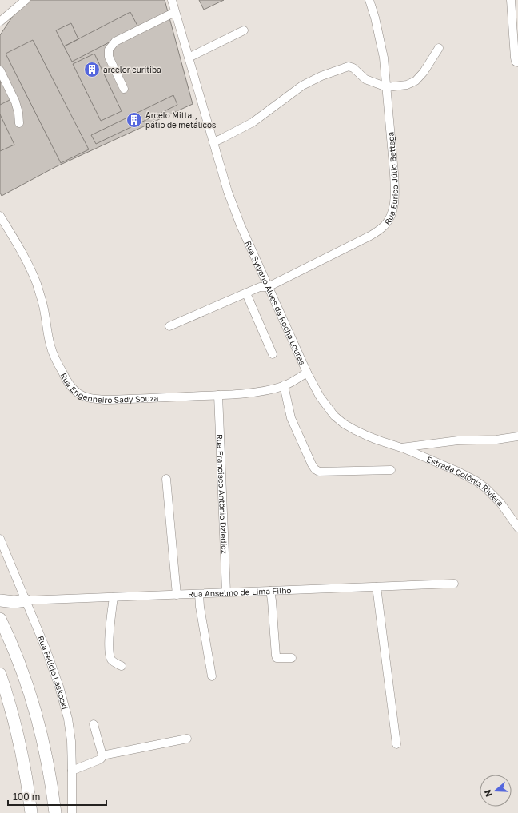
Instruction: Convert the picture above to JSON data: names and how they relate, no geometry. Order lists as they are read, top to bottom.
{
  "streets": {
    "street": [
      "Rua Eurico Júlio Bettega",
      "Rua Sylvano Alves da Rocha Loures",
      "Rua Engenheiro Sady Souza",
      "Estrada Colônia Riviera",
      "Rua Francisco Antônio Dziedicz",
      "Rua Anselmo de Lima Filho",
      "Rua Felício Laskoski"
    ]
  },
  "crossings": [
    ["Rua Eurico Júlio Bettega", "Rua Sylvano Alves da Rocha Loures"],
    ["Rua Sylvano Alves da Rocha Loures", "Rua Engenheiro Sady Souza"],
    ["Rua Sylvano Alves da Rocha Loures", "Estrada Colônia Riviera"],
    ["Rua Engenheiro Sady Souza", "Rua Francisco Antônio Dziedicz"],
    ["Rua Francisco Antônio Dziedicz", "Rua Anselmo de Lima Filho"],
    ["Rua Anselmo de Lima Filho", "Rua Felício Laskoski"]
  ],
  "places": {
    "building": ["arcelor curitiba", "Arcelo Mittal, pátio de metálicos"]
  },
  "scale_bar": "100 m",
  "north": "left"
}
